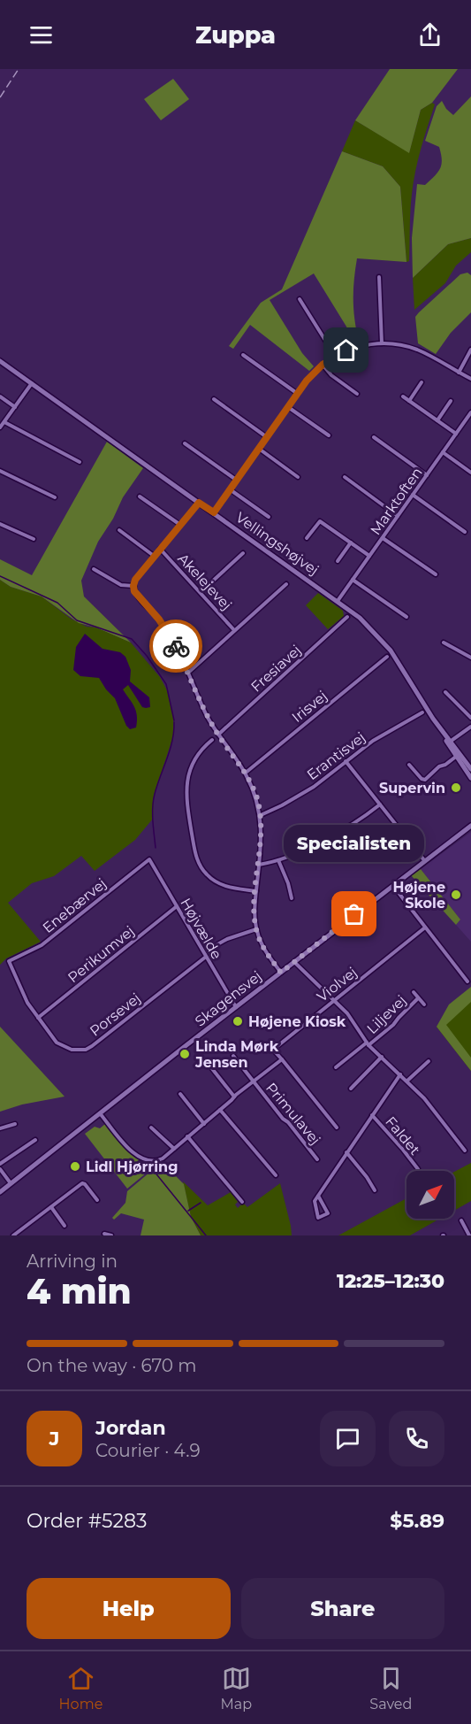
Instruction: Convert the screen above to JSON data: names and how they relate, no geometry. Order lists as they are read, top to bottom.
{
  "streets": {
    "street": [
      "Marktoften",
      "Vellingshøjvej",
      "Akelejevej",
      "Fresiavej",
      "Irisvej",
      "Erantisvej",
      "Enebærvej",
      "Højvælde",
      "Perikumvej",
      "Violvej",
      "Skagensvej",
      "Porsevej",
      "Liljevej",
      "Primulavej",
      "Faldet"
    ]
  },
  "crossings": [
    ["Marktoften", "Vellingshøjvej"],
    ["Enebærvej", "Højvælde"],
    ["Enebærvej", "Porsevej"],
    ["Højvælde", "Perikumvej"],
    ["Højvælde", "Skagensvej"],
    ["Højvælde", "Porsevej"],
    ["Perikumvej", "Porsevej"],
    ["Violvej", "Liljevej"],
    ["Violvej", "Primulavej"],
    ["Skagensvej", "Liljevej"],
    ["Skagensvej", "Primulavej"],
    ["Liljevej", "Faldet"]
  ],
  "places": [
    "Supervin",
    "Højene Skole",
    "Specialisten",
    "Højene Kiosk",
    "Linda Mørk Jensen",
    "Lidl Hjørring"
  ],
  "north": "top right",
  "page": {
    "header": "Zuppa",
    "bubble": "Specialisten",
    "heading": ["4 min", "Arriving in", "12:25–12:30"],
    "panel": [
      "Jordan",
      "Courier · 4.9",
      "Order #5283",
      "$5.89"
    ],
    "bar": "On the way · 670 m",
    "round": "J",
    "buttons": ["Help", "Share"],
    "tabs": ["Home", "Map", "Saved"]
  }
}
